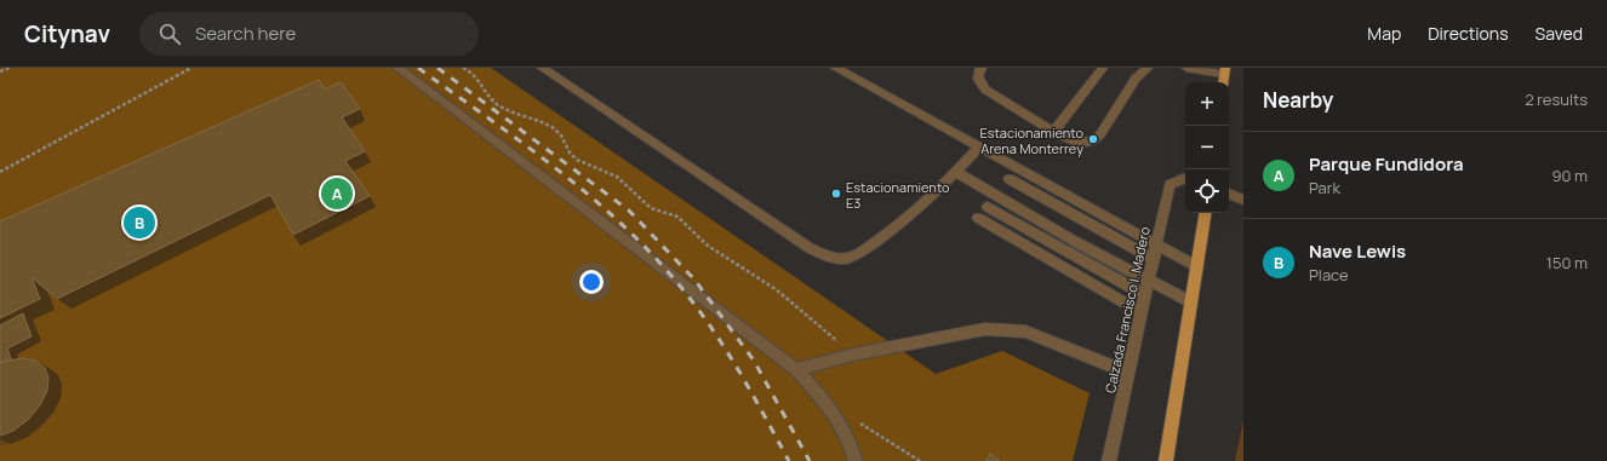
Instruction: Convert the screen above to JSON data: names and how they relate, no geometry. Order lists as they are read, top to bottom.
{
  "streets": {
    "street": ["Calzada Francisco I. Madero"]
  },
  "places": ["Estacionamiento Arena Monterrey", "Estacionamiento E3"],
  "page": {
    "header": "Citynav",
    "search": "Search here",
    "nav": ["Map", "Directions", "Saved"],
    "heading": ["Nearby", "2 results"],
    "map_buttons": ["+", "−"],
    "list": [
      {
        "mark": "A",
        "name": "Parque Fundidora",
        "note": "Park",
        "value": "90 m"
      },
      {
        "mark": "B",
        "name": "Nave Lewis",
        "note": "Place",
        "value": "150 m"
      }
    ],
    "pins": ["A", "B"]
  }
}
